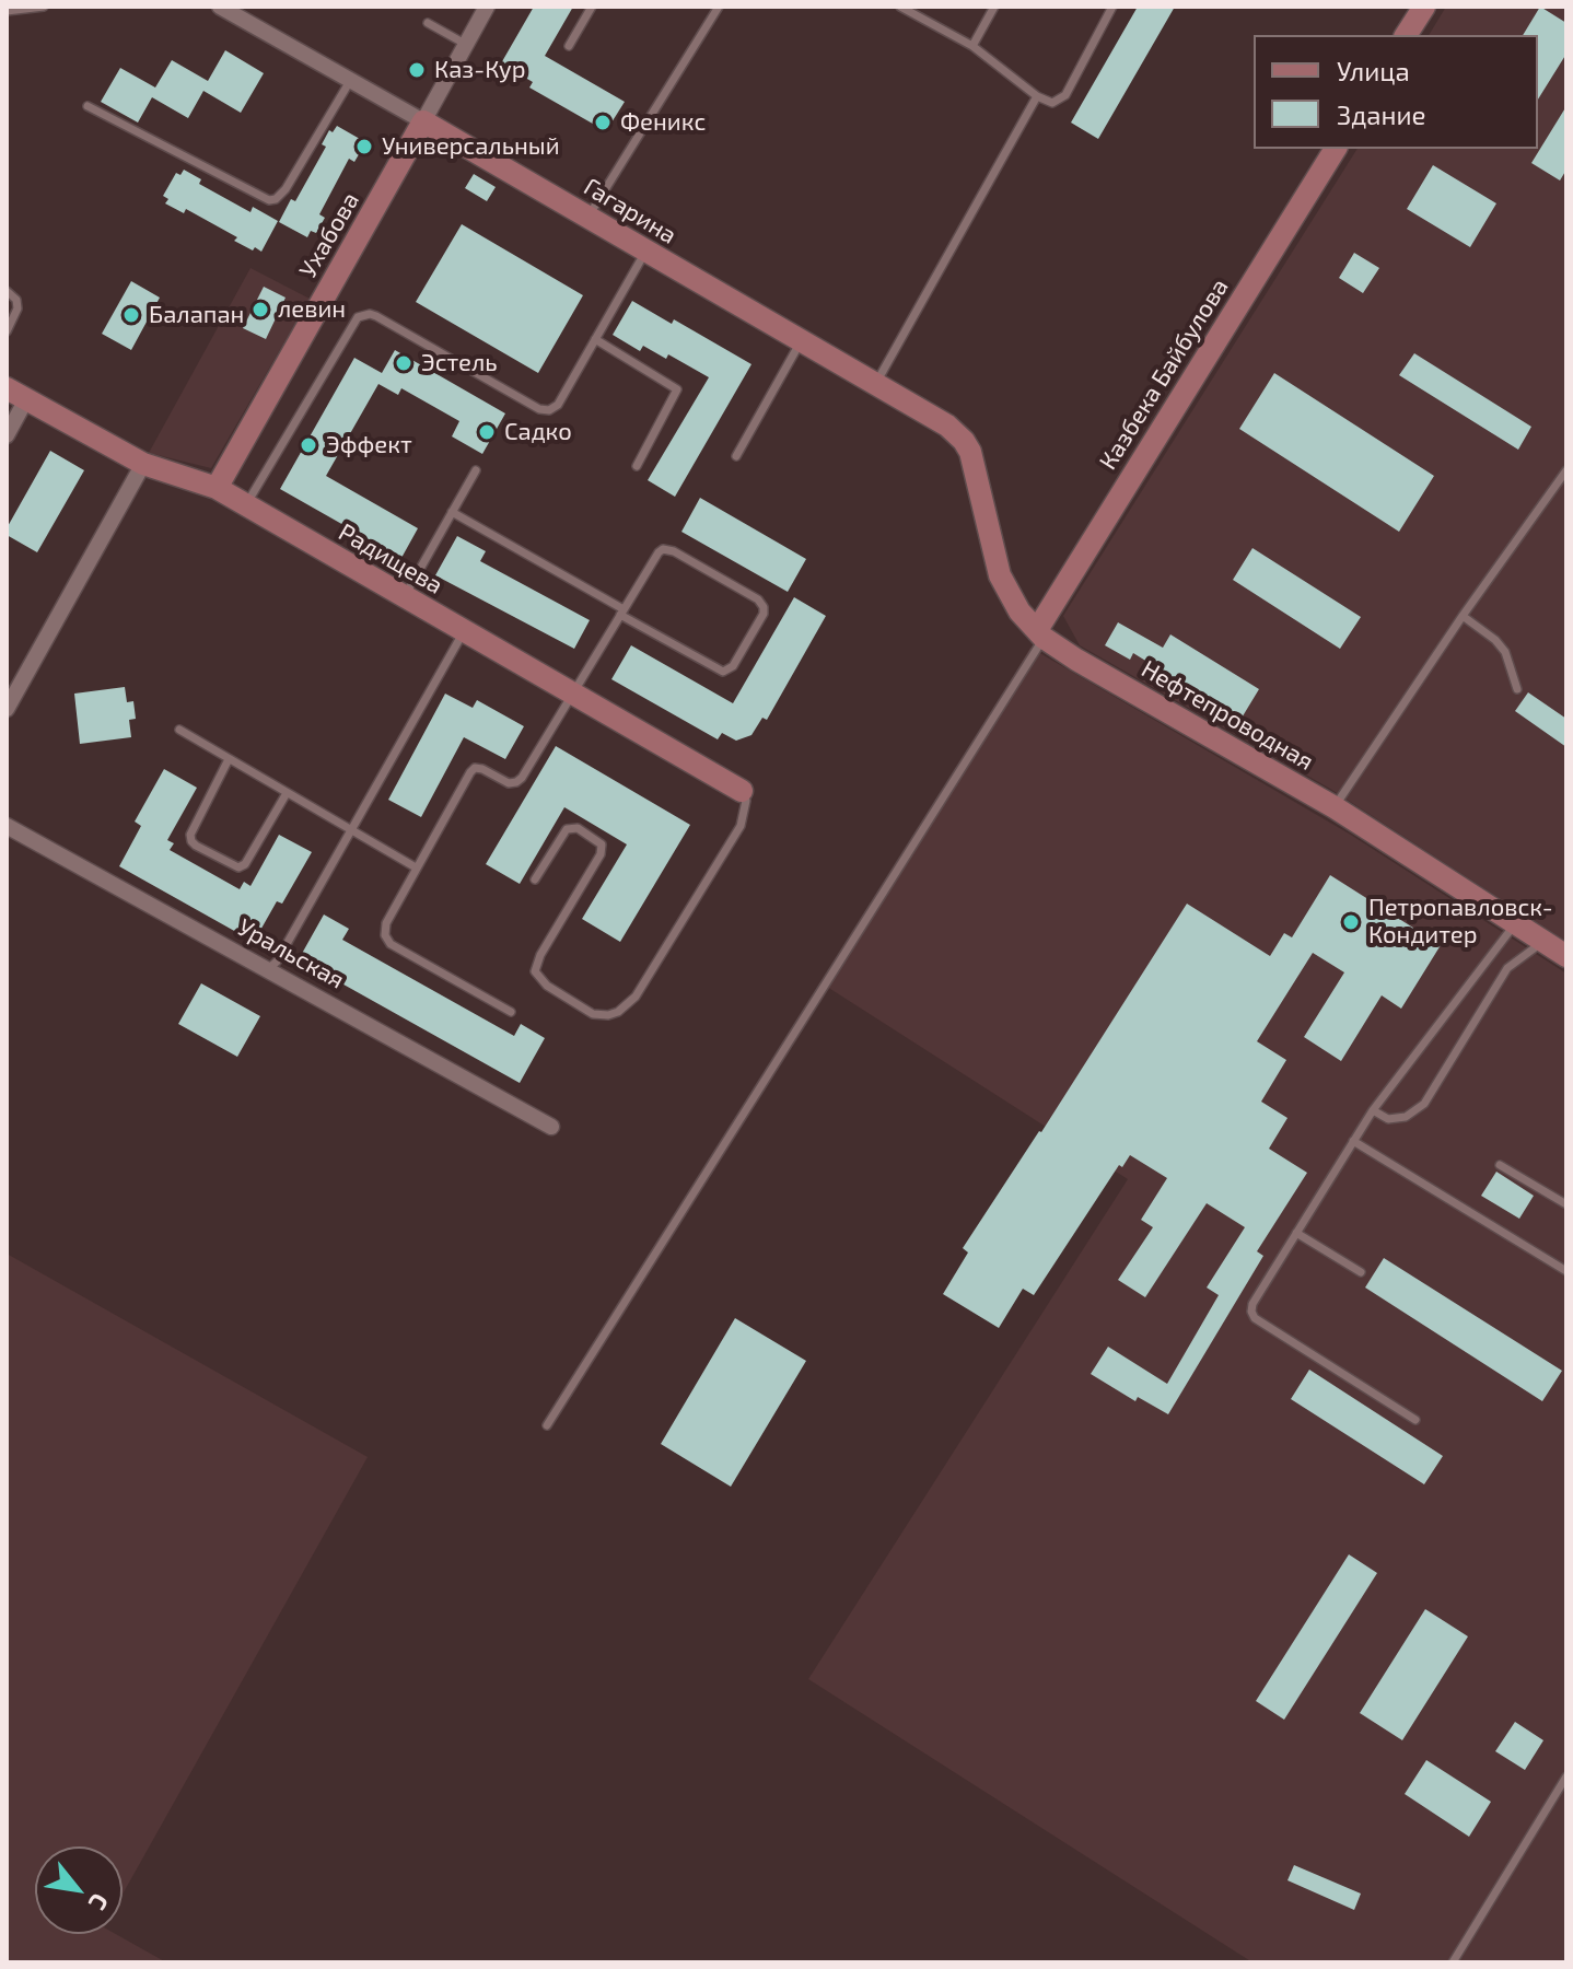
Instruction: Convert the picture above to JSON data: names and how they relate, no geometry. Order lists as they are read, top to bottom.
{
  "streets": {
    "street": [
      "Гагарина",
      "Ухабова",
      "Казбека Байбулова",
      "Радищева",
      "Нефтепроводная",
      "Уральская"
    ]
  },
  "crossings": [
    ["Гагарина", "Ухабова"],
    ["Гагарина", "Нефтепроводная"],
    ["Ухабова", "Радищева"],
    ["Казбека Байбулова", "Нефтепроводная"]
  ],
  "places": [
    "Каз-Кур",
    "Феникс",
    "Универсальный",
    "левин",
    "Балапан",
    "Эстель",
    "Садко",
    "Эффект",
    "Петропавловск- Кондитер"
  ],
  "legend": ["Улица", "Здание"],
  "north": "bottom right"
}
